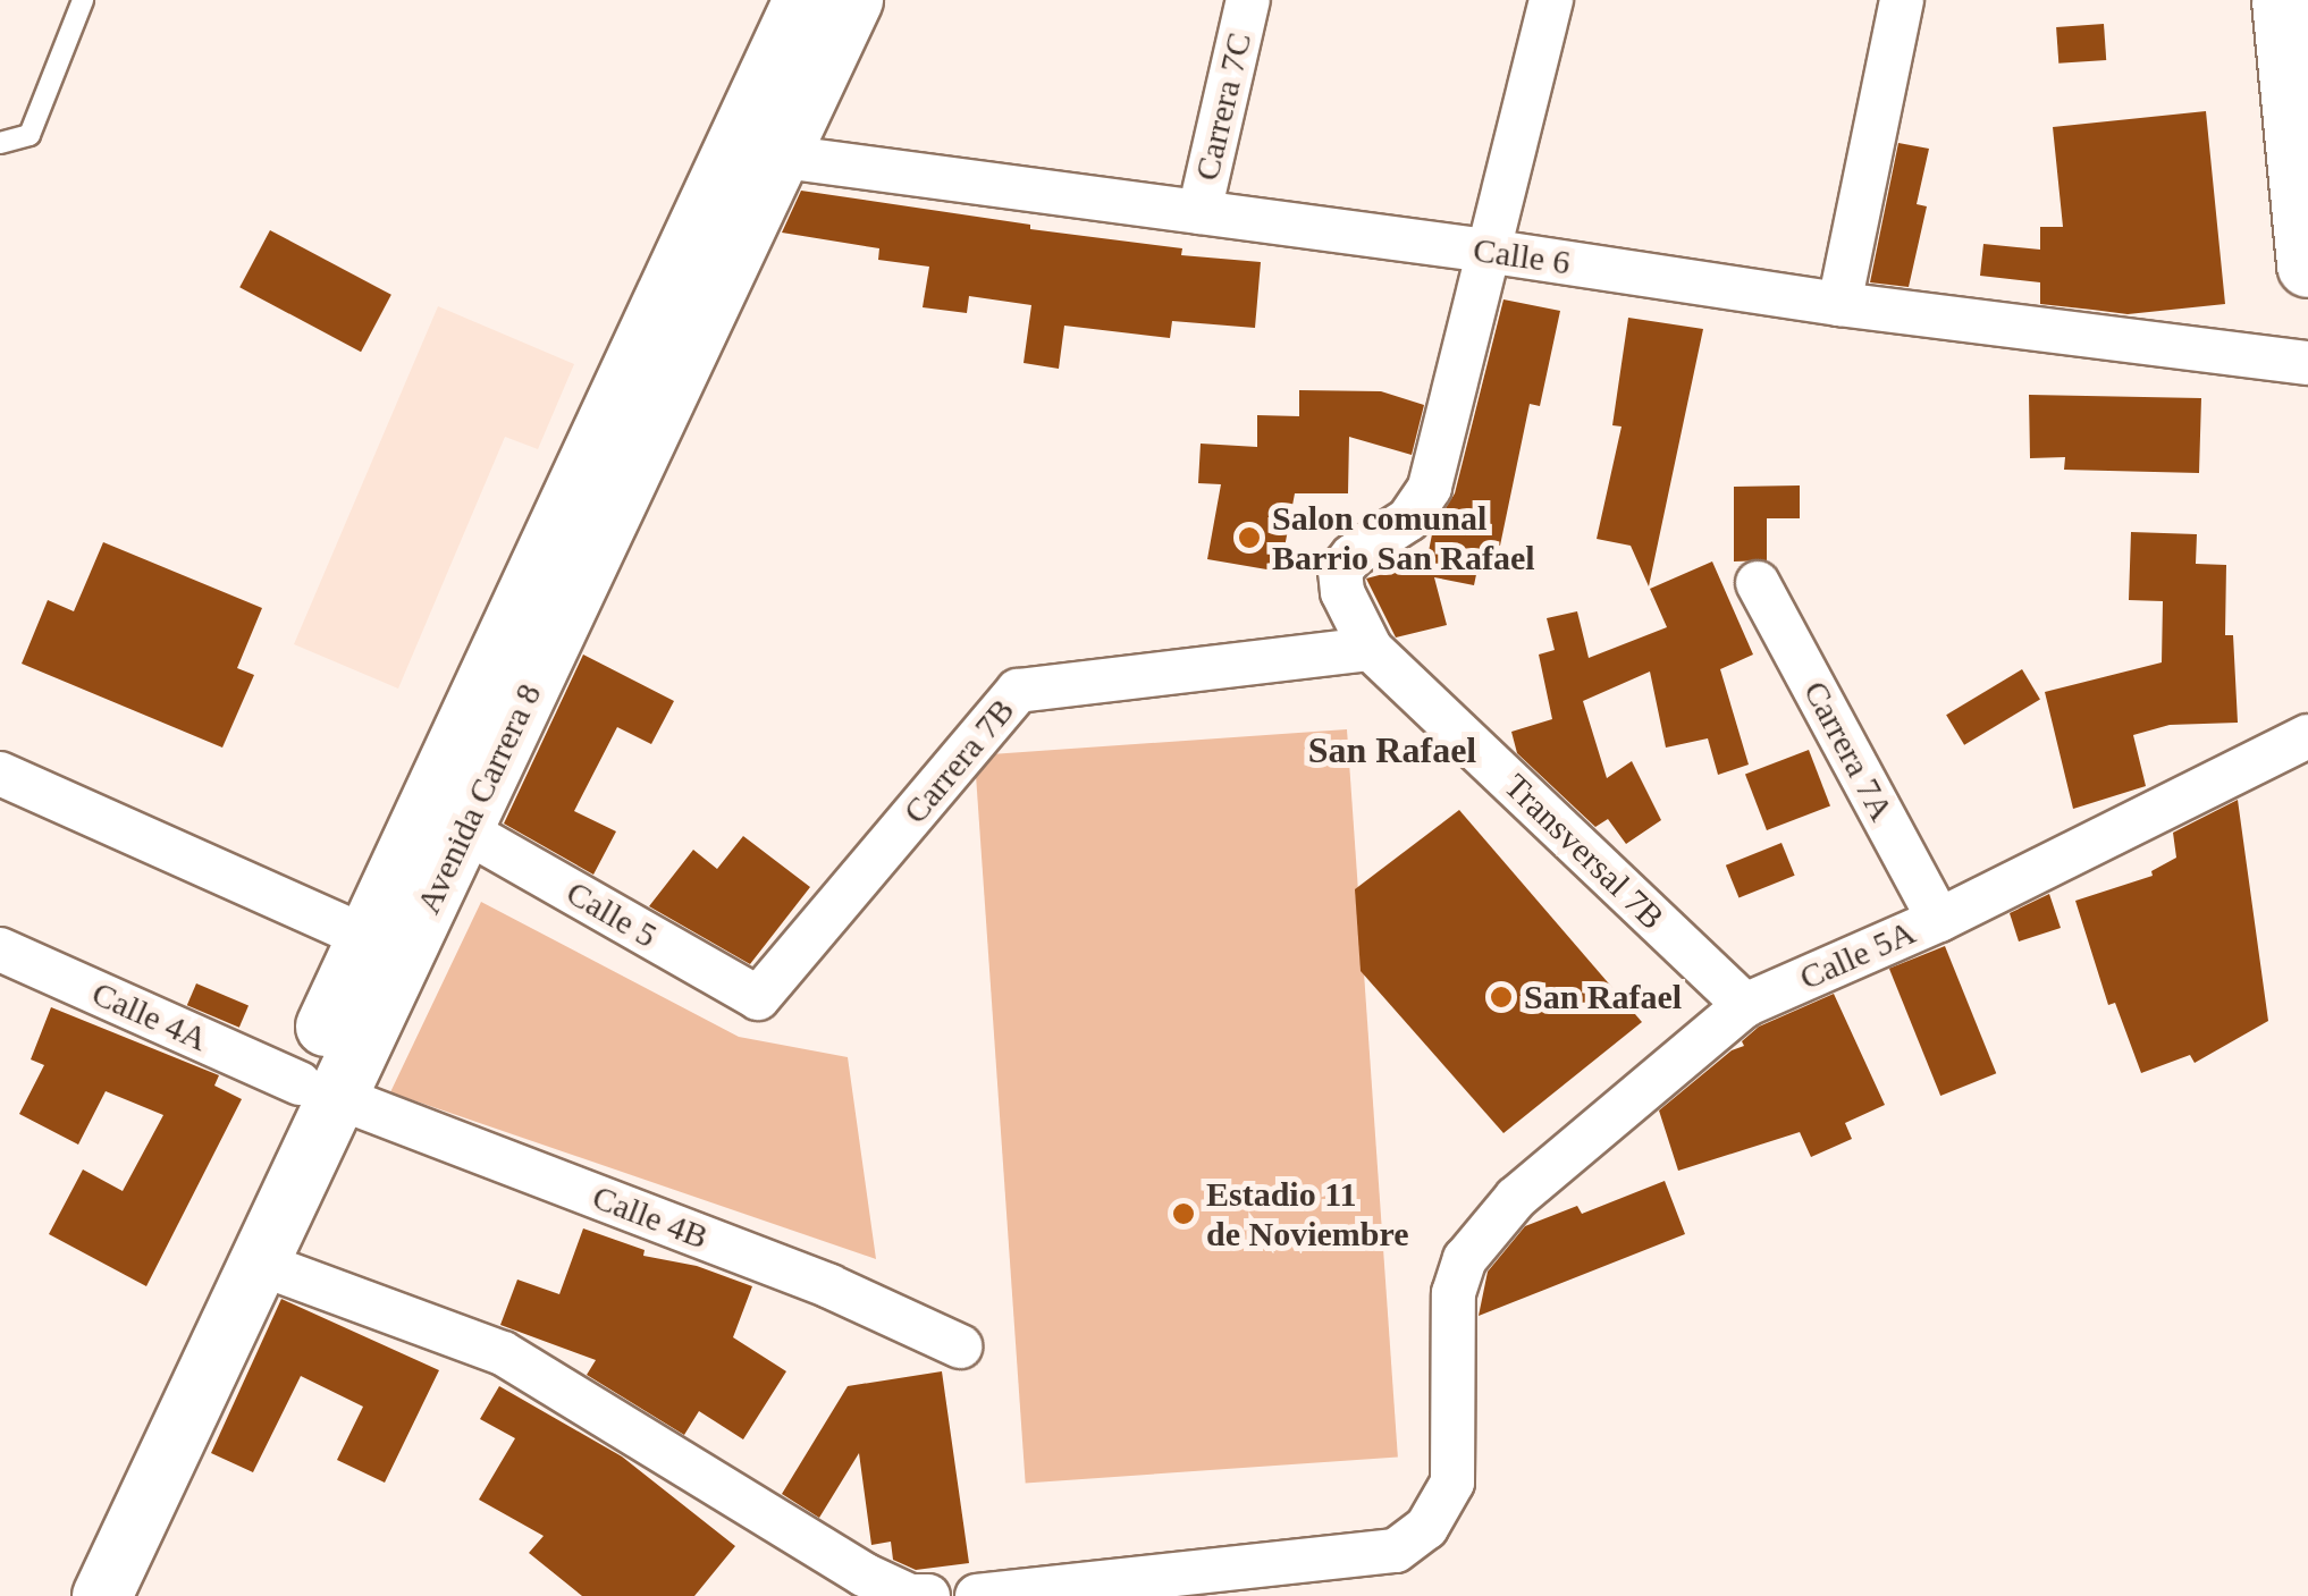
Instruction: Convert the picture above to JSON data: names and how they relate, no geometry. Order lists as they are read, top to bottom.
{
  "streets": {
    "street": [
      "Carrera 7C",
      "Calle 6",
      "Carrera 7A",
      "Carrera 7B",
      "Avenida Carrera 8",
      "Transversal 7B",
      "Calle 5",
      "Calle 5A",
      "Calle 4A",
      "Calle 4B"
    ]
  },
  "crossings": [
    ["Carrera 7C", "Calle 6"],
    ["Calle 6", "Avenida Carrera 8"],
    ["Calle 6", "Transversal 7B"],
    ["Carrera 7A", "Calle 5A"],
    ["Carrera 7B", "Transversal 7B"],
    ["Carrera 7B", "Calle 5"],
    ["Avenida Carrera 8", "Calle 5"],
    ["Avenida Carrera 8", "Calle 4A"],
    ["Avenida Carrera 8", "Calle 4B"],
    ["Transversal 7B", "Calle 5A"],
    ["Calle 4A", "Calle 4B"]
  ],
  "districts": ["San Rafael"],
  "places": ["Salon comunal Barrio San Rafael", "San Rafael", "Estadio 11 de Noviembre"]
}
